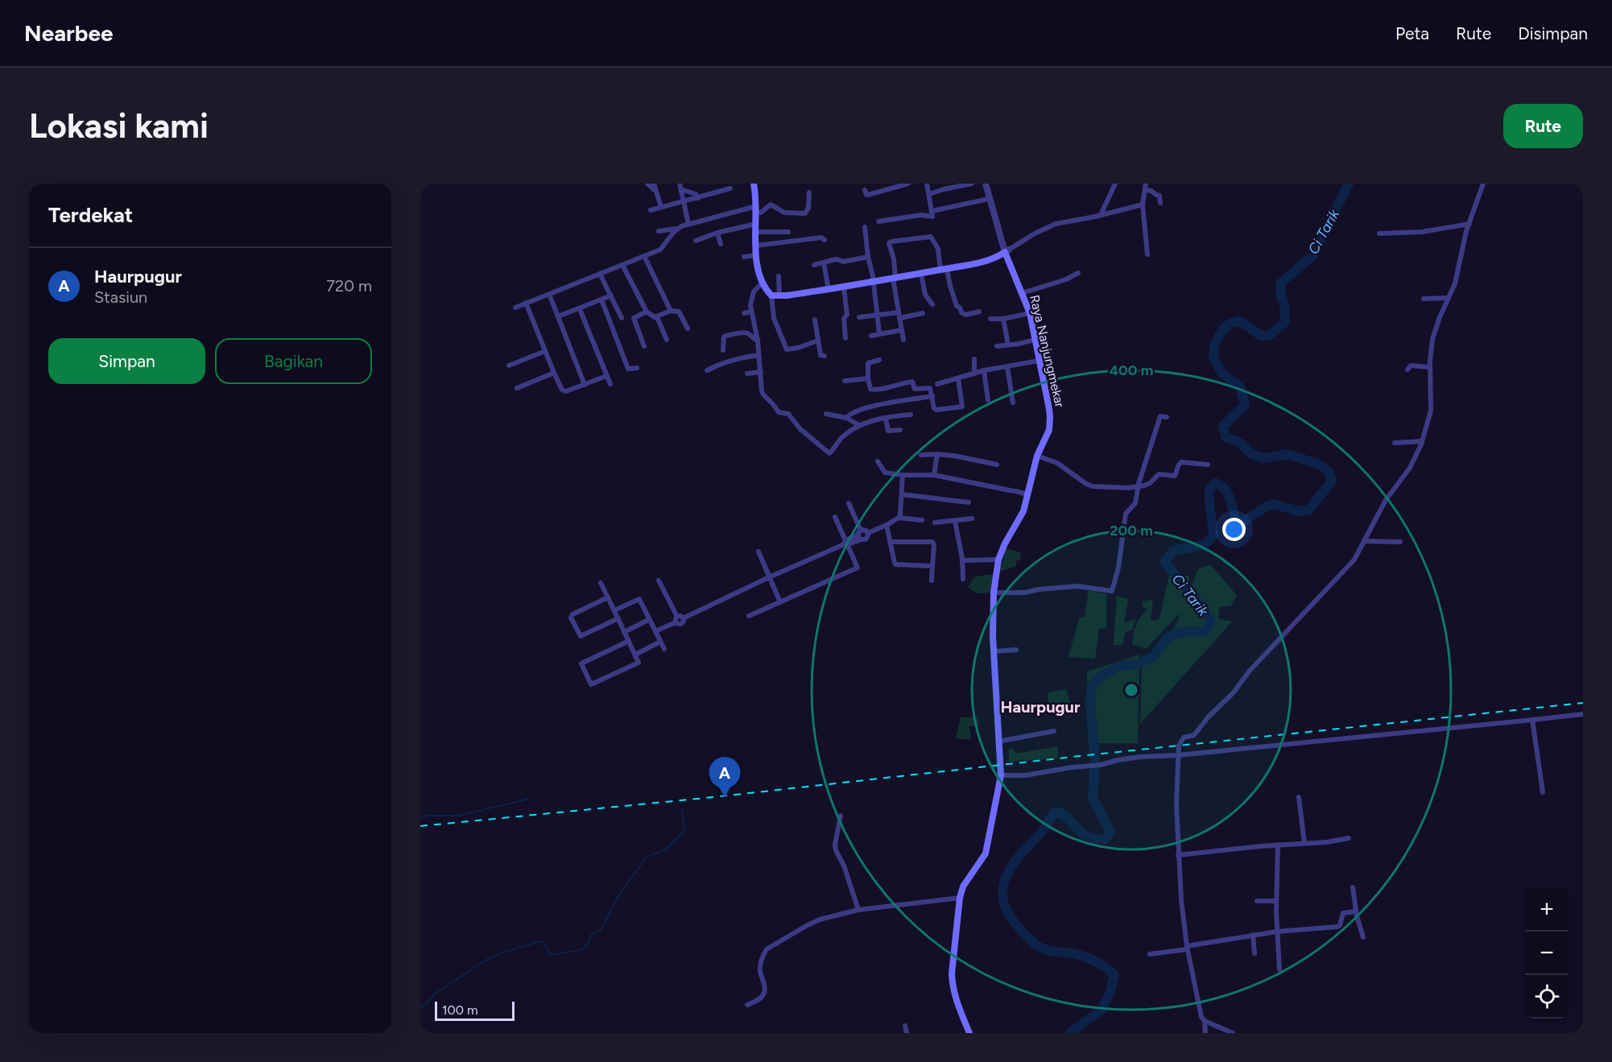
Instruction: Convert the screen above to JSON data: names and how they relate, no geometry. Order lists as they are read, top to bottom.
{
  "streets": {
    "main road": ["Raya Nanjungmekar"]
  },
  "districts": ["Haurpugur"],
  "water": ["Ci Tarik"],
  "scale_bar": "100 m",
  "page": {
    "header": "Nearbee",
    "nav": ["Peta", "Rute", "Disimpan"],
    "buttons": [
      "Rute",
      ["Simpan", "Bagikan"]
    ],
    "title": "Lokasi kami",
    "heading": "Terdekat",
    "list": [
      {
        "mark": "A",
        "name": "Haurpugur",
        "note": "Stasiun",
        "value": "720 m"
      }
    ],
    "pins": "A",
    "map_buttons": ["+", "−"],
    "scale": "100 m"
  },
  "rings": ["400 m", "200 m"]
}
